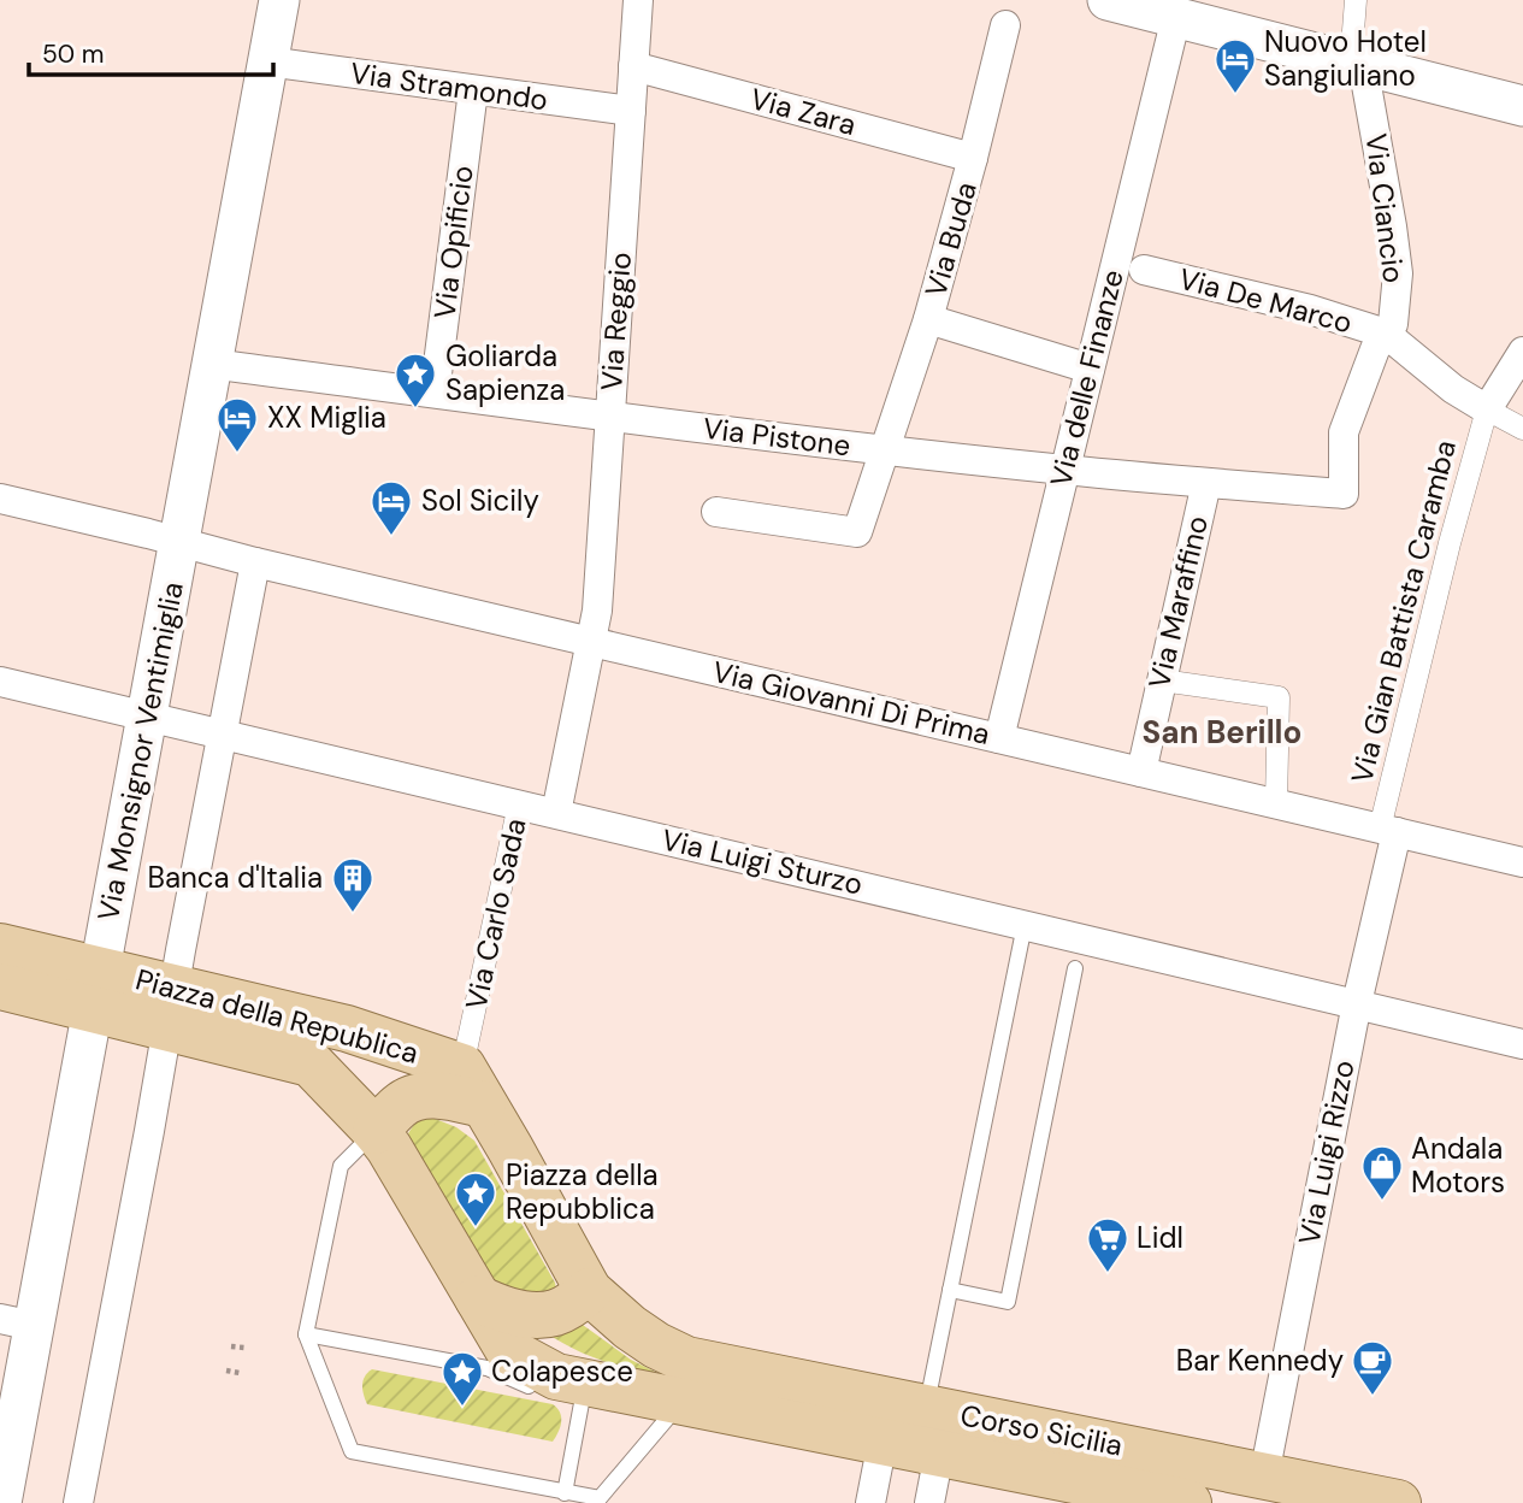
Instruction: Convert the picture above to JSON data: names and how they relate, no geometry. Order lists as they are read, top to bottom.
{
  "streets": {
    "main road": ["Via Monsignor Ventimiglia", "Piazza della Republica", "Corso Sicilia"],
    "street": [
      "Via Stramondo",
      "Via Zara",
      "Via Ciancio",
      "Via Buda",
      "Via Opificio",
      "Via De Marco",
      "Via Reggio",
      "Via delle Finanze",
      "Via Pistone",
      "Via Maraffino",
      "Via Gian Battista Caramba",
      "Via Giovanni Di Prima",
      "Via Luigi Sturzo",
      "Via Carlo Sada",
      "Via Luigi Rizzo"
    ]
  },
  "crossings": [
    ["Via Stramondo", "Via Opificio"],
    ["Via Stramondo", "Via Reggio"],
    ["Via Stramondo", "Via Monsignor Ventimiglia"],
    ["Via Zara", "Via Buda"],
    ["Via Zara", "Via Reggio"],
    ["Via Ciancio", "Via De Marco"],
    ["Via Ciancio", "Via Pistone"],
    ["Via Buda", "Via Pistone"],
    ["Via Opificio", "Via Pistone"],
    ["Via Reggio", "Via Pistone"],
    ["Via Reggio", "Via Giovanni Di Prima"],
    ["Via Reggio", "Via Carlo Sada"],
    ["Via delle Finanze", "Via Pistone"],
    ["Via delle Finanze", "Via Giovanni Di Prima"],
    ["Via Pistone", "Via Maraffino"],
    ["Via Pistone", "Via Monsignor Ventimiglia"],
    ["Via Maraffino", "Via Giovanni Di Prima"],
    ["Via Gian Battista Caramba", "Via Giovanni Di Prima"],
    ["Via Gian Battista Caramba", "Via Luigi Rizzo"],
    ["Via Giovanni Di Prima", "Via Monsignor Ventimiglia"],
    ["Via Giovanni Di Prima", "Via Carlo Sada"],
    ["Via Giovanni Di Prima", "Via Luigi Rizzo"],
    ["Via Monsignor Ventimiglia", "Via Luigi Sturzo"],
    ["Via Monsignor Ventimiglia", "Piazza della Republica"],
    ["Via Luigi Sturzo", "Via Carlo Sada"],
    ["Via Luigi Sturzo", "Via Luigi Rizzo"],
    ["Via Carlo Sada", "Piazza della Republica"],
    ["Piazza della Republica", "Corso Sicilia"],
    ["Via Luigi Rizzo", "Corso Sicilia"]
  ],
  "districts": ["San Berillo"],
  "places": {
    "hotel": ["Nuovo Hotel Sangiuliano", "XX Miglia", "Sol Sicily"],
    "place": ["Goliarda Sapienza", "Piazza della Repubblica", "Colapesce"],
    "building": ["Banca d'Italia"],
    "shop": ["Andala Motors"],
    "supermarket": ["Lidl"],
    "cafe": ["Bar Kennedy"]
  },
  "scale_bar": "50 m"
}
